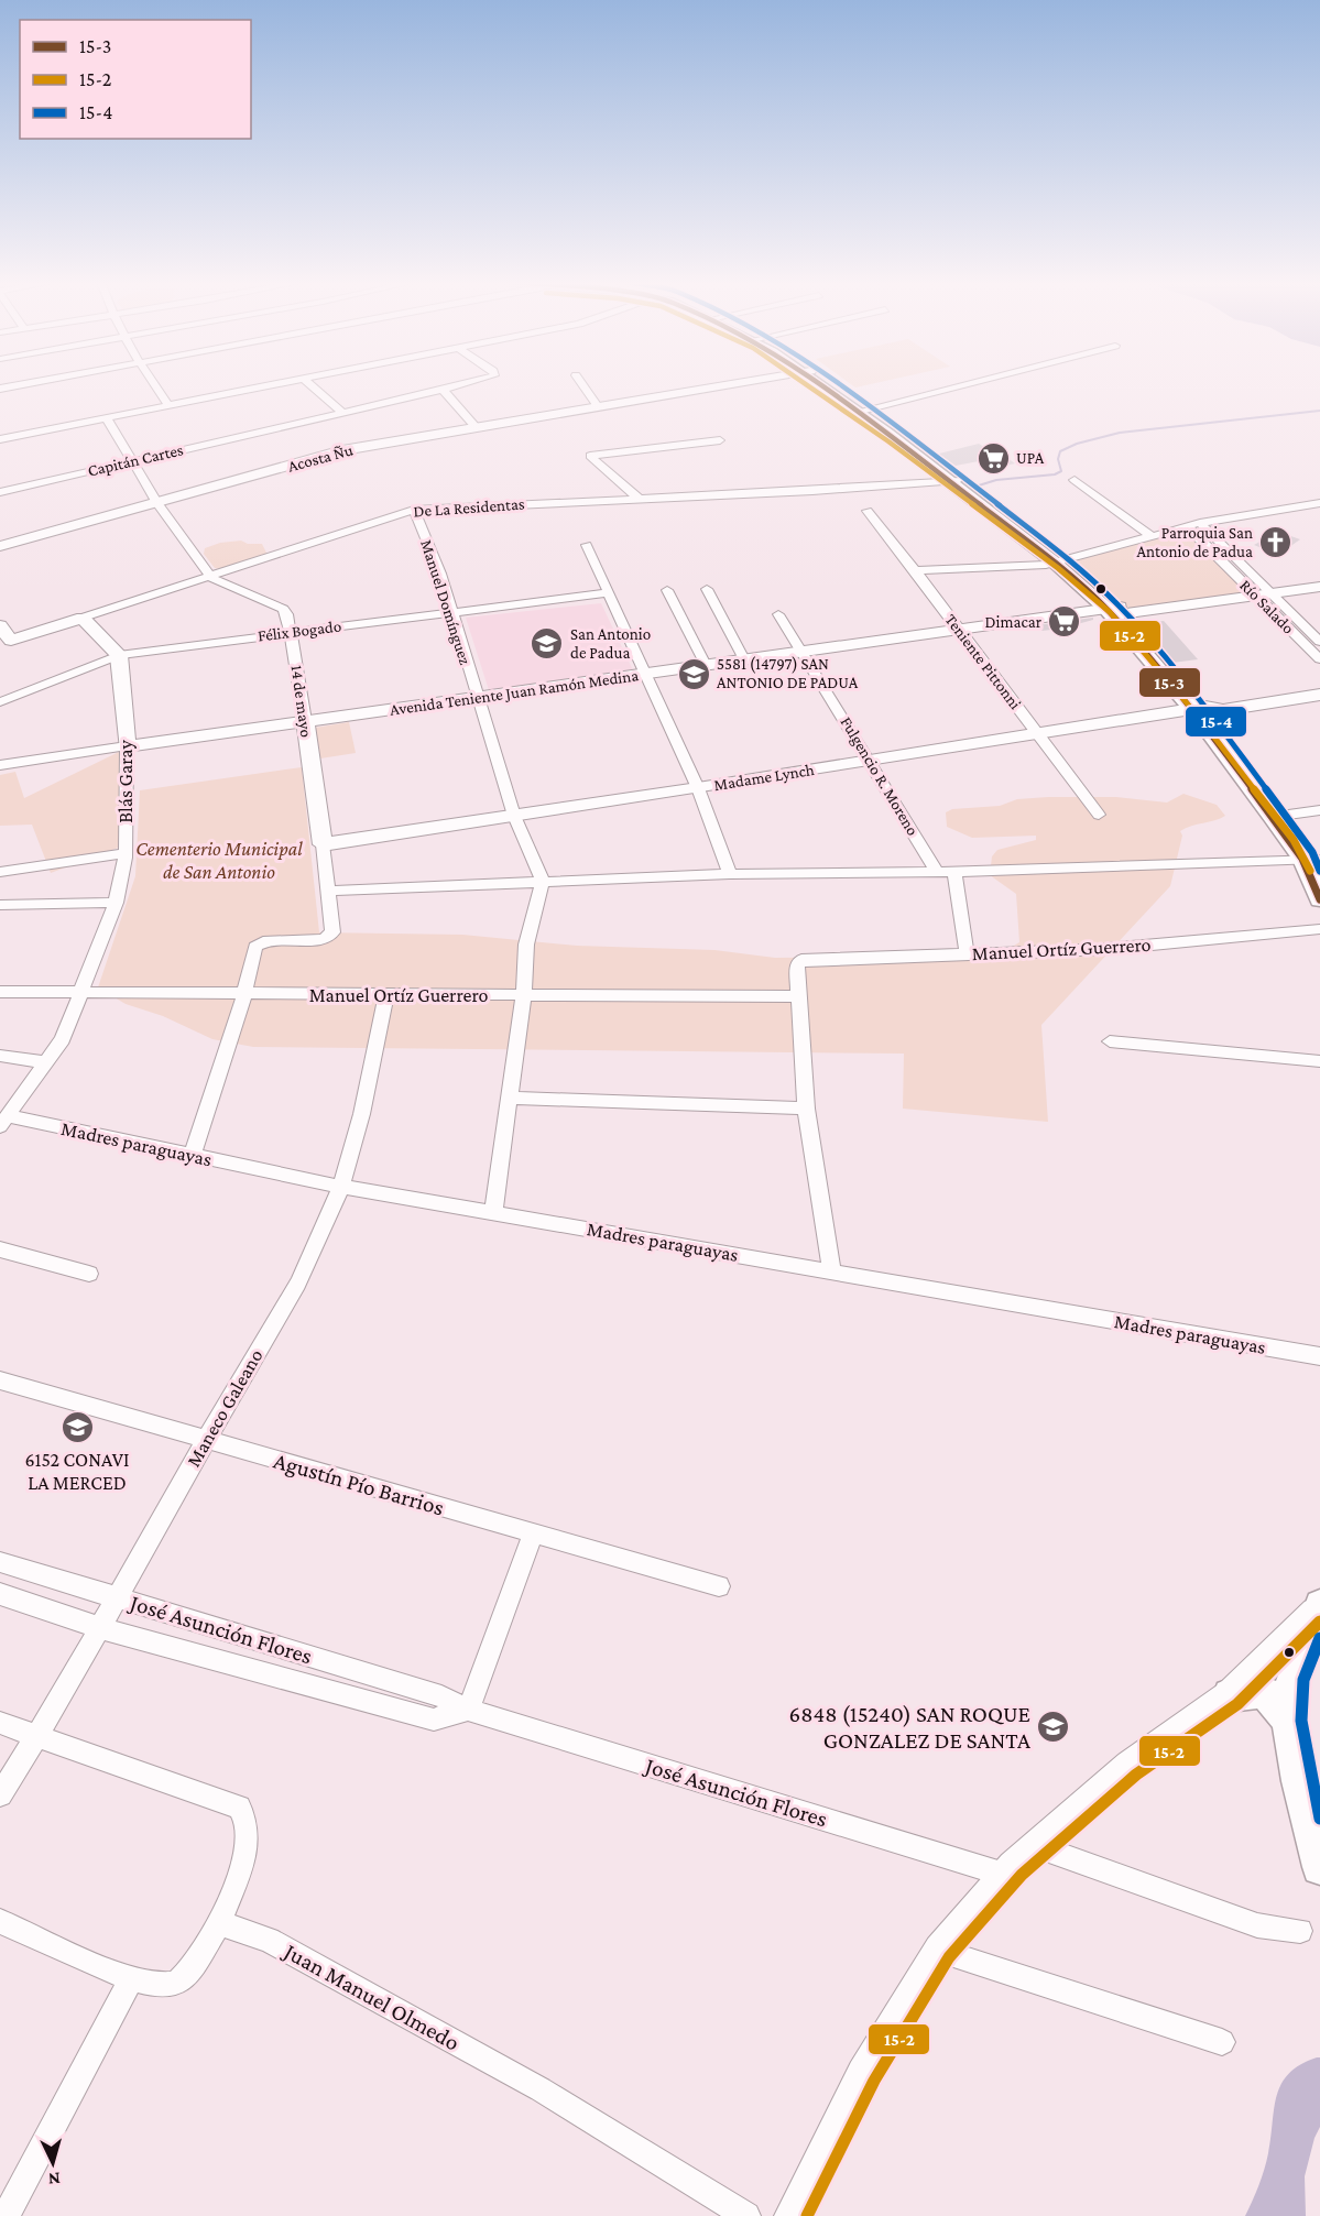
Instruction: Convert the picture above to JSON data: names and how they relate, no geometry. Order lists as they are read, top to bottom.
{
  "streets": {
    "street": [
      "Acosta Ñu",
      "Capitán Cartes",
      "De La Residentas",
      "Manuel Domínguez",
      "Río Salado",
      "Félix Bogado",
      "Teniente Pittonni",
      "Avenida Teniente Juan Ramón Medina",
      "14 de mayo",
      "Fulgencio R. Moreno",
      "Madame Lynch",
      "Blás Garay",
      "Manuel Ortíz Guerrero",
      "Madres paraguayas",
      "Maneco Galeano",
      "Agustín Pío Barrios",
      "José Asunción Flores",
      "Juan Manuel Olmedo"
    ]
  },
  "crossings": [
    ["De La Residentas", "Manuel Domínguez"],
    ["De La Residentas", "14 de mayo"],
    ["Manuel Domínguez", "Félix Bogado"],
    ["Manuel Domínguez", "Avenida Teniente Juan Ramón Medina"],
    ["Manuel Domínguez", "Madame Lynch"],
    ["Río Salado", "Avenida Teniente Juan Ramón Medina"],
    ["Félix Bogado", "14 de mayo"],
    ["Félix Bogado", "Blás Garay"],
    ["Teniente Pittonni", "Avenida Teniente Juan Ramón Medina"],
    ["Teniente Pittonni", "Madame Lynch"],
    ["Avenida Teniente Juan Ramón Medina", "14 de mayo"],
    ["Avenida Teniente Juan Ramón Medina", "Fulgencio R. Moreno"],
    ["Avenida Teniente Juan Ramón Medina", "Blás Garay"],
    ["14 de mayo", "Madame Lynch"],
    ["14 de mayo", "Manuel Ortíz Guerrero"],
    ["Fulgencio R. Moreno", "Madame Lynch"],
    ["Blás Garay", "Manuel Ortíz Guerrero"],
    ["Blás Garay", "Madres paraguayas"],
    ["Manuel Ortíz Guerrero", "Maneco Galeano"],
    ["Madres paraguayas", "Maneco Galeano"],
    ["Maneco Galeano", "Agustín Pío Barrios"],
    ["Maneco Galeano", "José Asunción Flores"]
  ],
  "parks": ["Cementerio Municipal de San Antonio"],
  "places": {
    "supermarket": ["UPA", "Dimacar"],
    "church": ["Parroquia San Antonio de Padua"],
    "school or university": [
      "San Antonio de Padua",
      "5581 (14797) SAN ANTONIO DE PADUA",
      "6152 CONAVI LA MERCED",
      "6848 (15240) SAN ROQUE GONZALEZ DE SANTA"
    ]
  },
  "lines": ["transit line 15-3", "transit line 15-2", "transit line 15-4"],
  "legend": ["15-3", "15-2", "15-4"],
  "north": "bottom"
}
